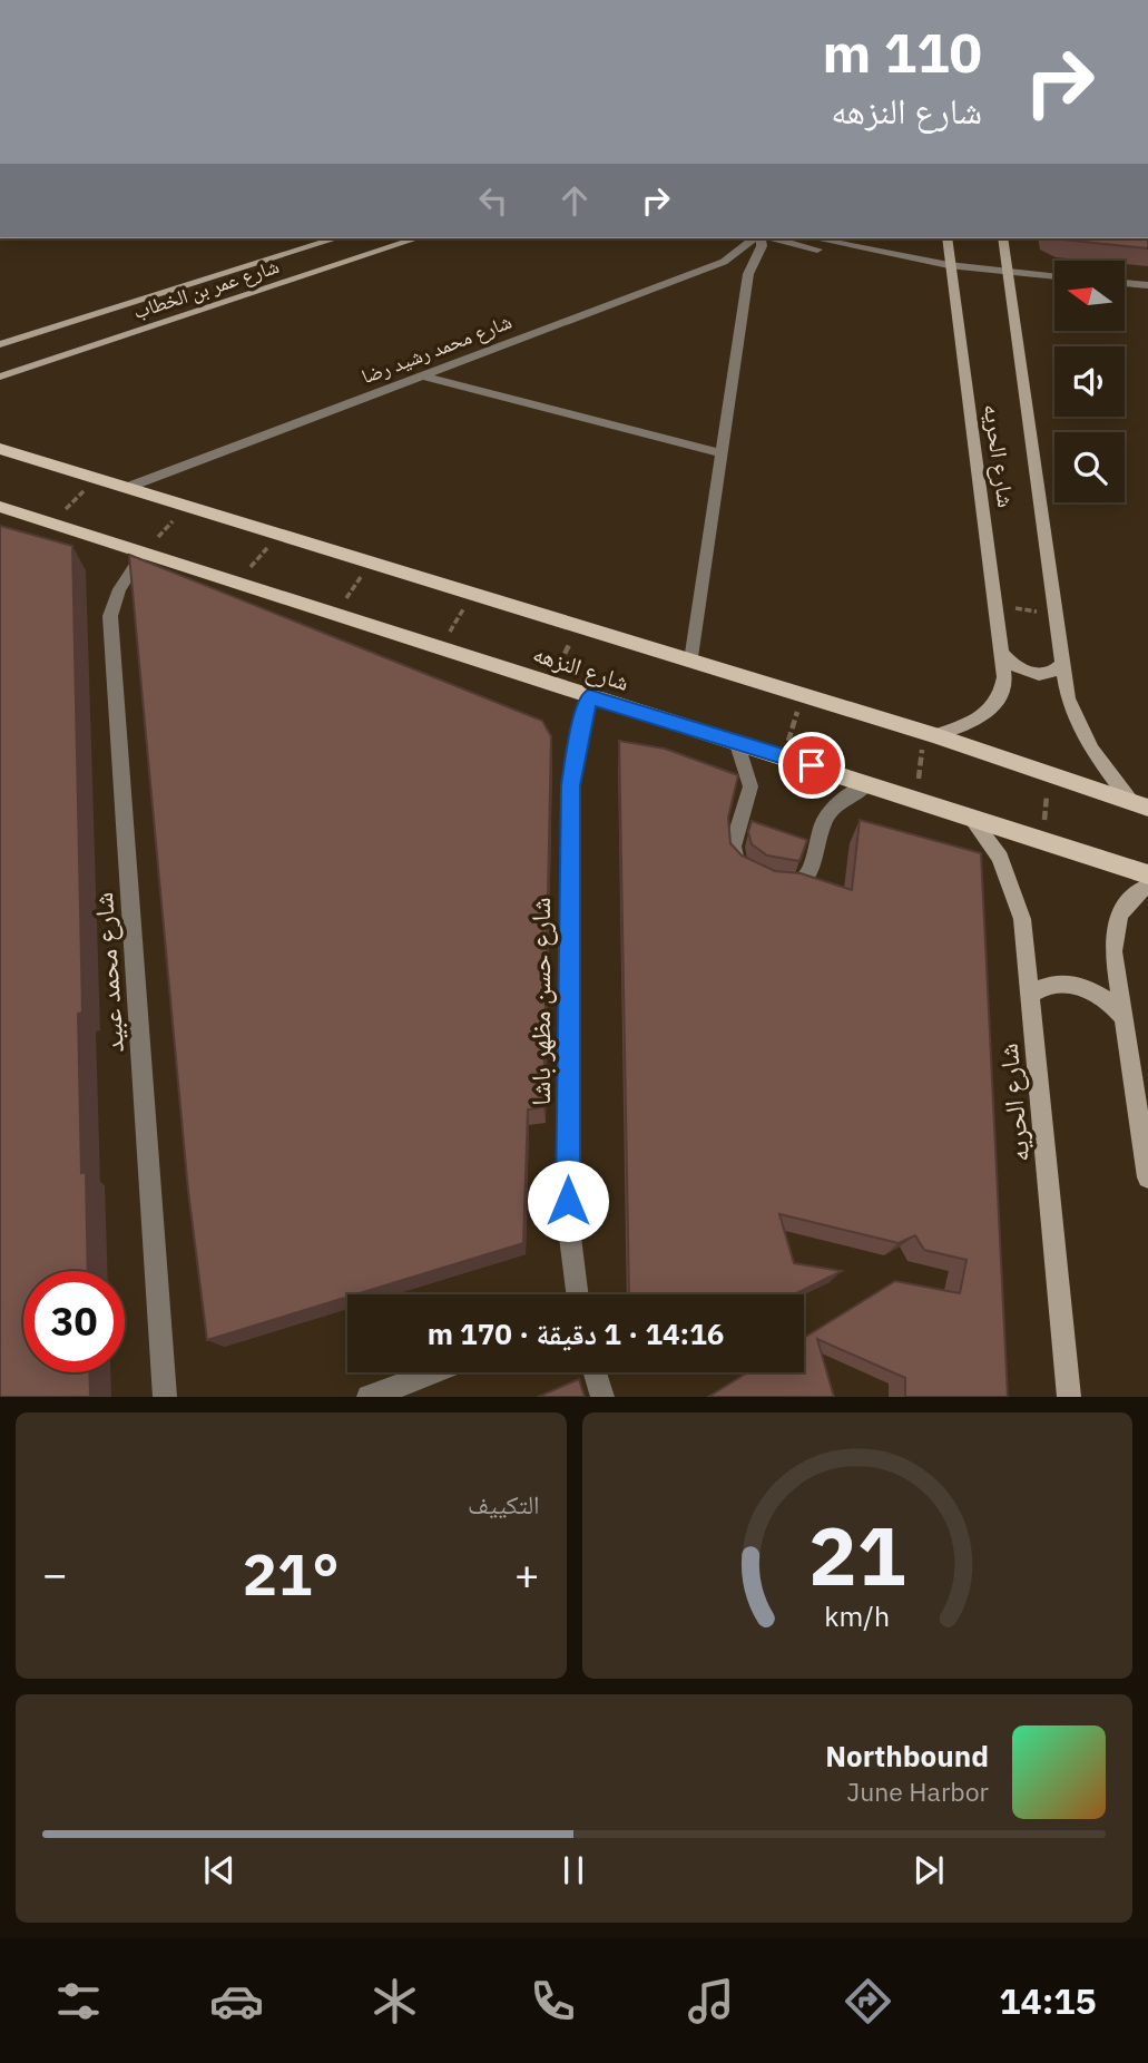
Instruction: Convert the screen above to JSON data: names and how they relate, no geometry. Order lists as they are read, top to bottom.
{
  "streets": {
    "main road": ["شارع النزهه"],
    "street": [
      "شارع عمر بن الخطاب",
      "شارع محمد رشيد رضا",
      "شارع الحريه",
      "شارع محمد عبيد",
      "شارع حسن مظهر باشا"
    ]
  },
  "crossings": [
    ["شارع محمد رشيد رضا", "شارع النزهه"],
    ["شارع الحريه", "شارع النزهه"],
    ["شارع النزهه", "شارع محمد عبيد"],
    ["شارع النزهه", "شارع حسن مظهر باشا"]
  ],
  "north": "left",
  "page": {
    "turn": ["110 m", "شارع النزهه"],
    "limit": "30",
    "trip": "14:16 · 1 دقيقة · 170 m",
    "tile": "التكييف",
    "heat": ["−", "21°", "+"],
    "song": ["Northbound", "June Harbor"],
    "tabs": "14:15",
    "gauge": ["21", "km/h"]
  }
}
